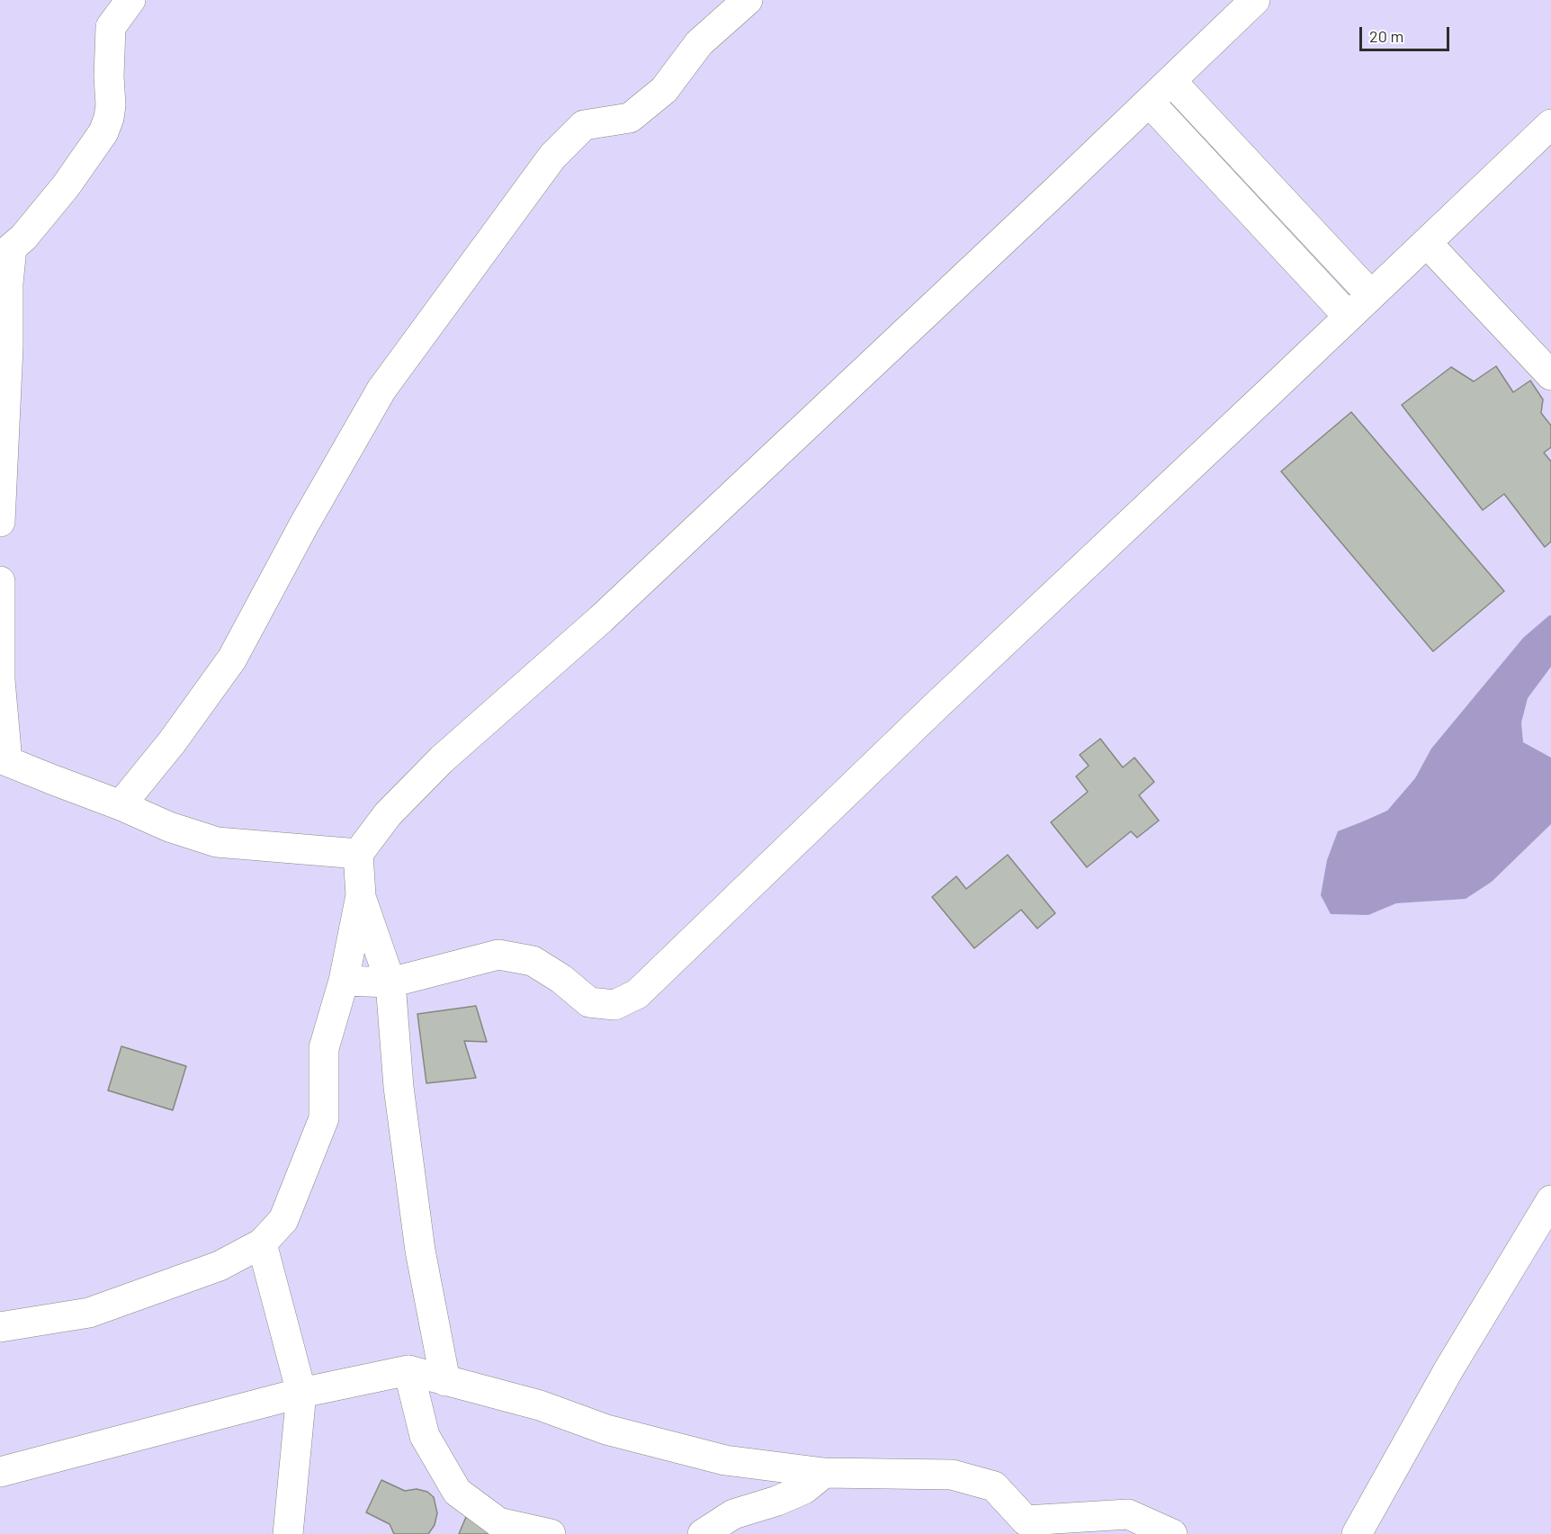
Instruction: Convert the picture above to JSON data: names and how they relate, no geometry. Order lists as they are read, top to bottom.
{
  "scale_bar": "20 m"
}
